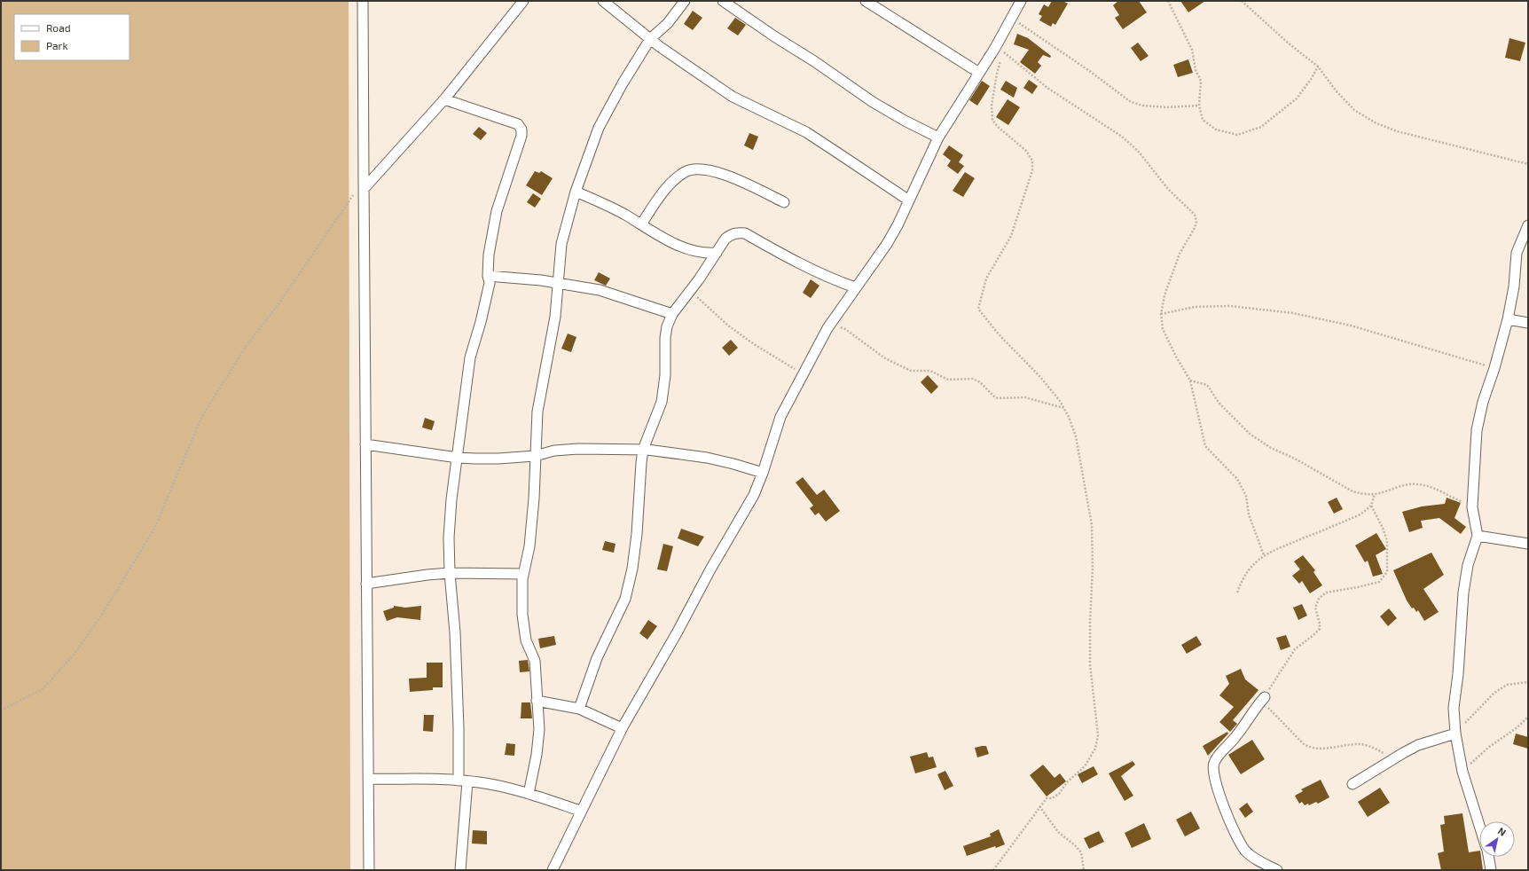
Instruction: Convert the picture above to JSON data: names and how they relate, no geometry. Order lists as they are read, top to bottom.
{
  "legend": ["Road", "Park"],
  "north": "top right"
}
